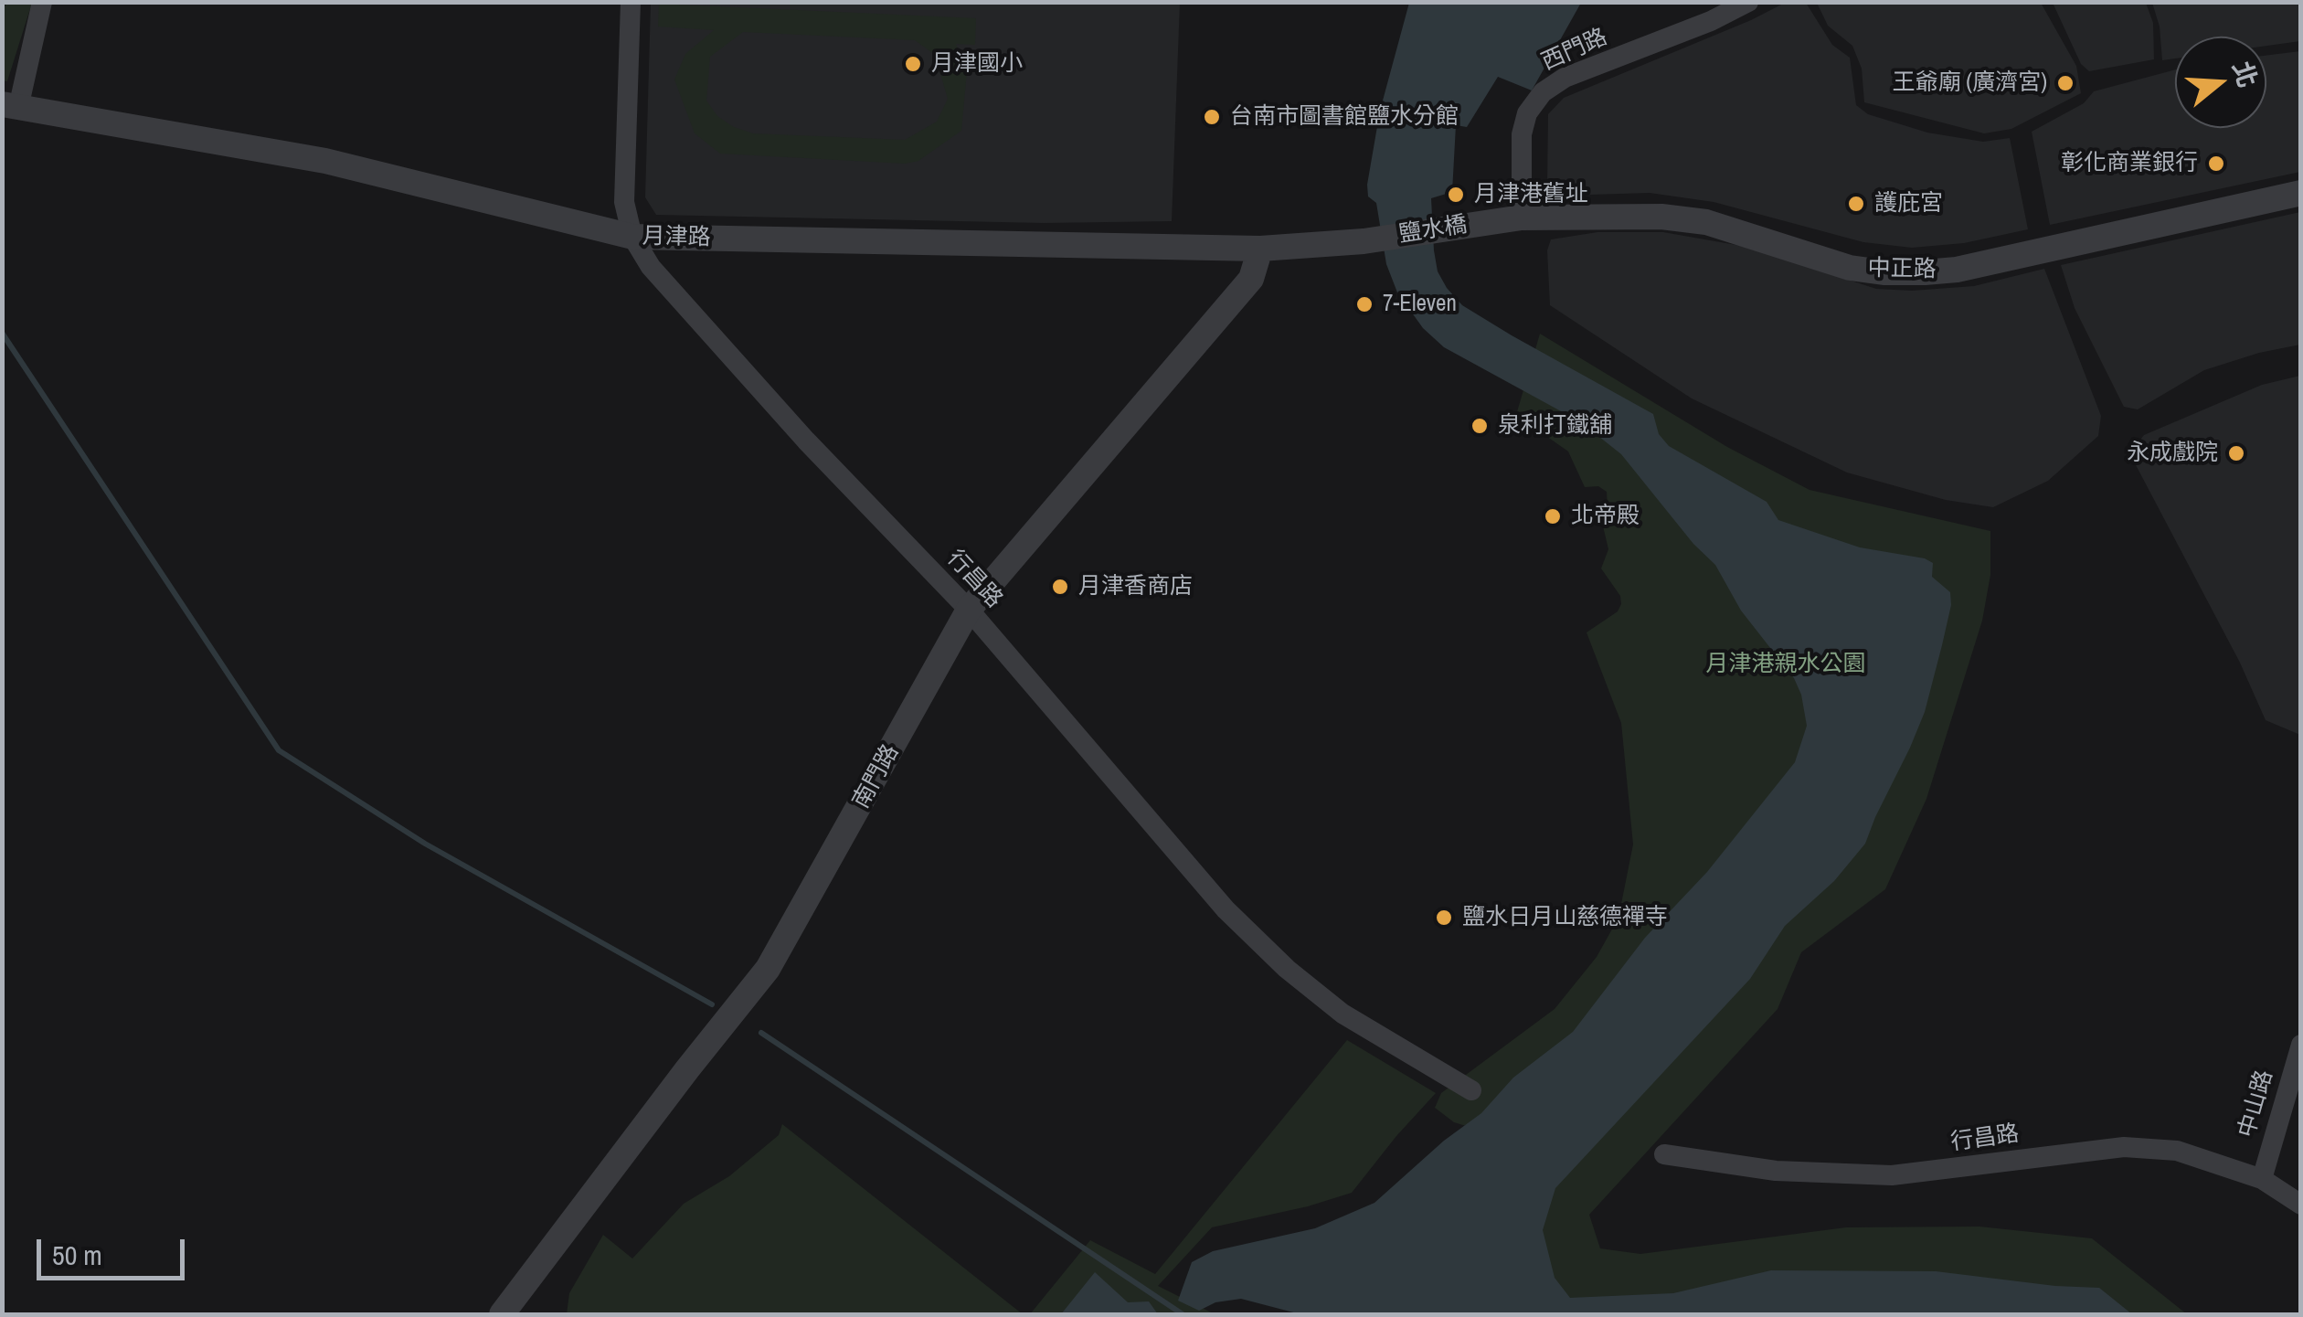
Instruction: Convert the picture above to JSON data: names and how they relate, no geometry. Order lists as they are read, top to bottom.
{
  "streets": {
    "street": [
      "西門路",
      "鹽水橋",
      "月津路",
      "中正路",
      "行昌路",
      "南門路",
      "中山路"
    ]
  },
  "crossings": [
    ["西門路", "鹽水橋"],
    ["西門路", "中正路"],
    ["鹽水橋", "月津路"],
    ["鹽水橋", "中正路"],
    ["月津路", "行昌路"],
    ["月津路", "南門路"],
    ["行昌路", "南門路"],
    ["行昌路", "中山路"]
  ],
  "parks": ["月津港親水公園"],
  "places": [
    "月津國小",
    "王爺廟 (廣濟宮)",
    "台南市圖書館鹽水分館",
    "彰化商業銀行",
    "月津港舊址",
    "護庇宮",
    "7-Eleven",
    "泉利打鐵舖",
    "永成戲院",
    "北帝殿",
    "月津香商店",
    "鹽水日月山慈德禪寺"
  ],
  "scale_bar": "50 m",
  "north": "right"
}
